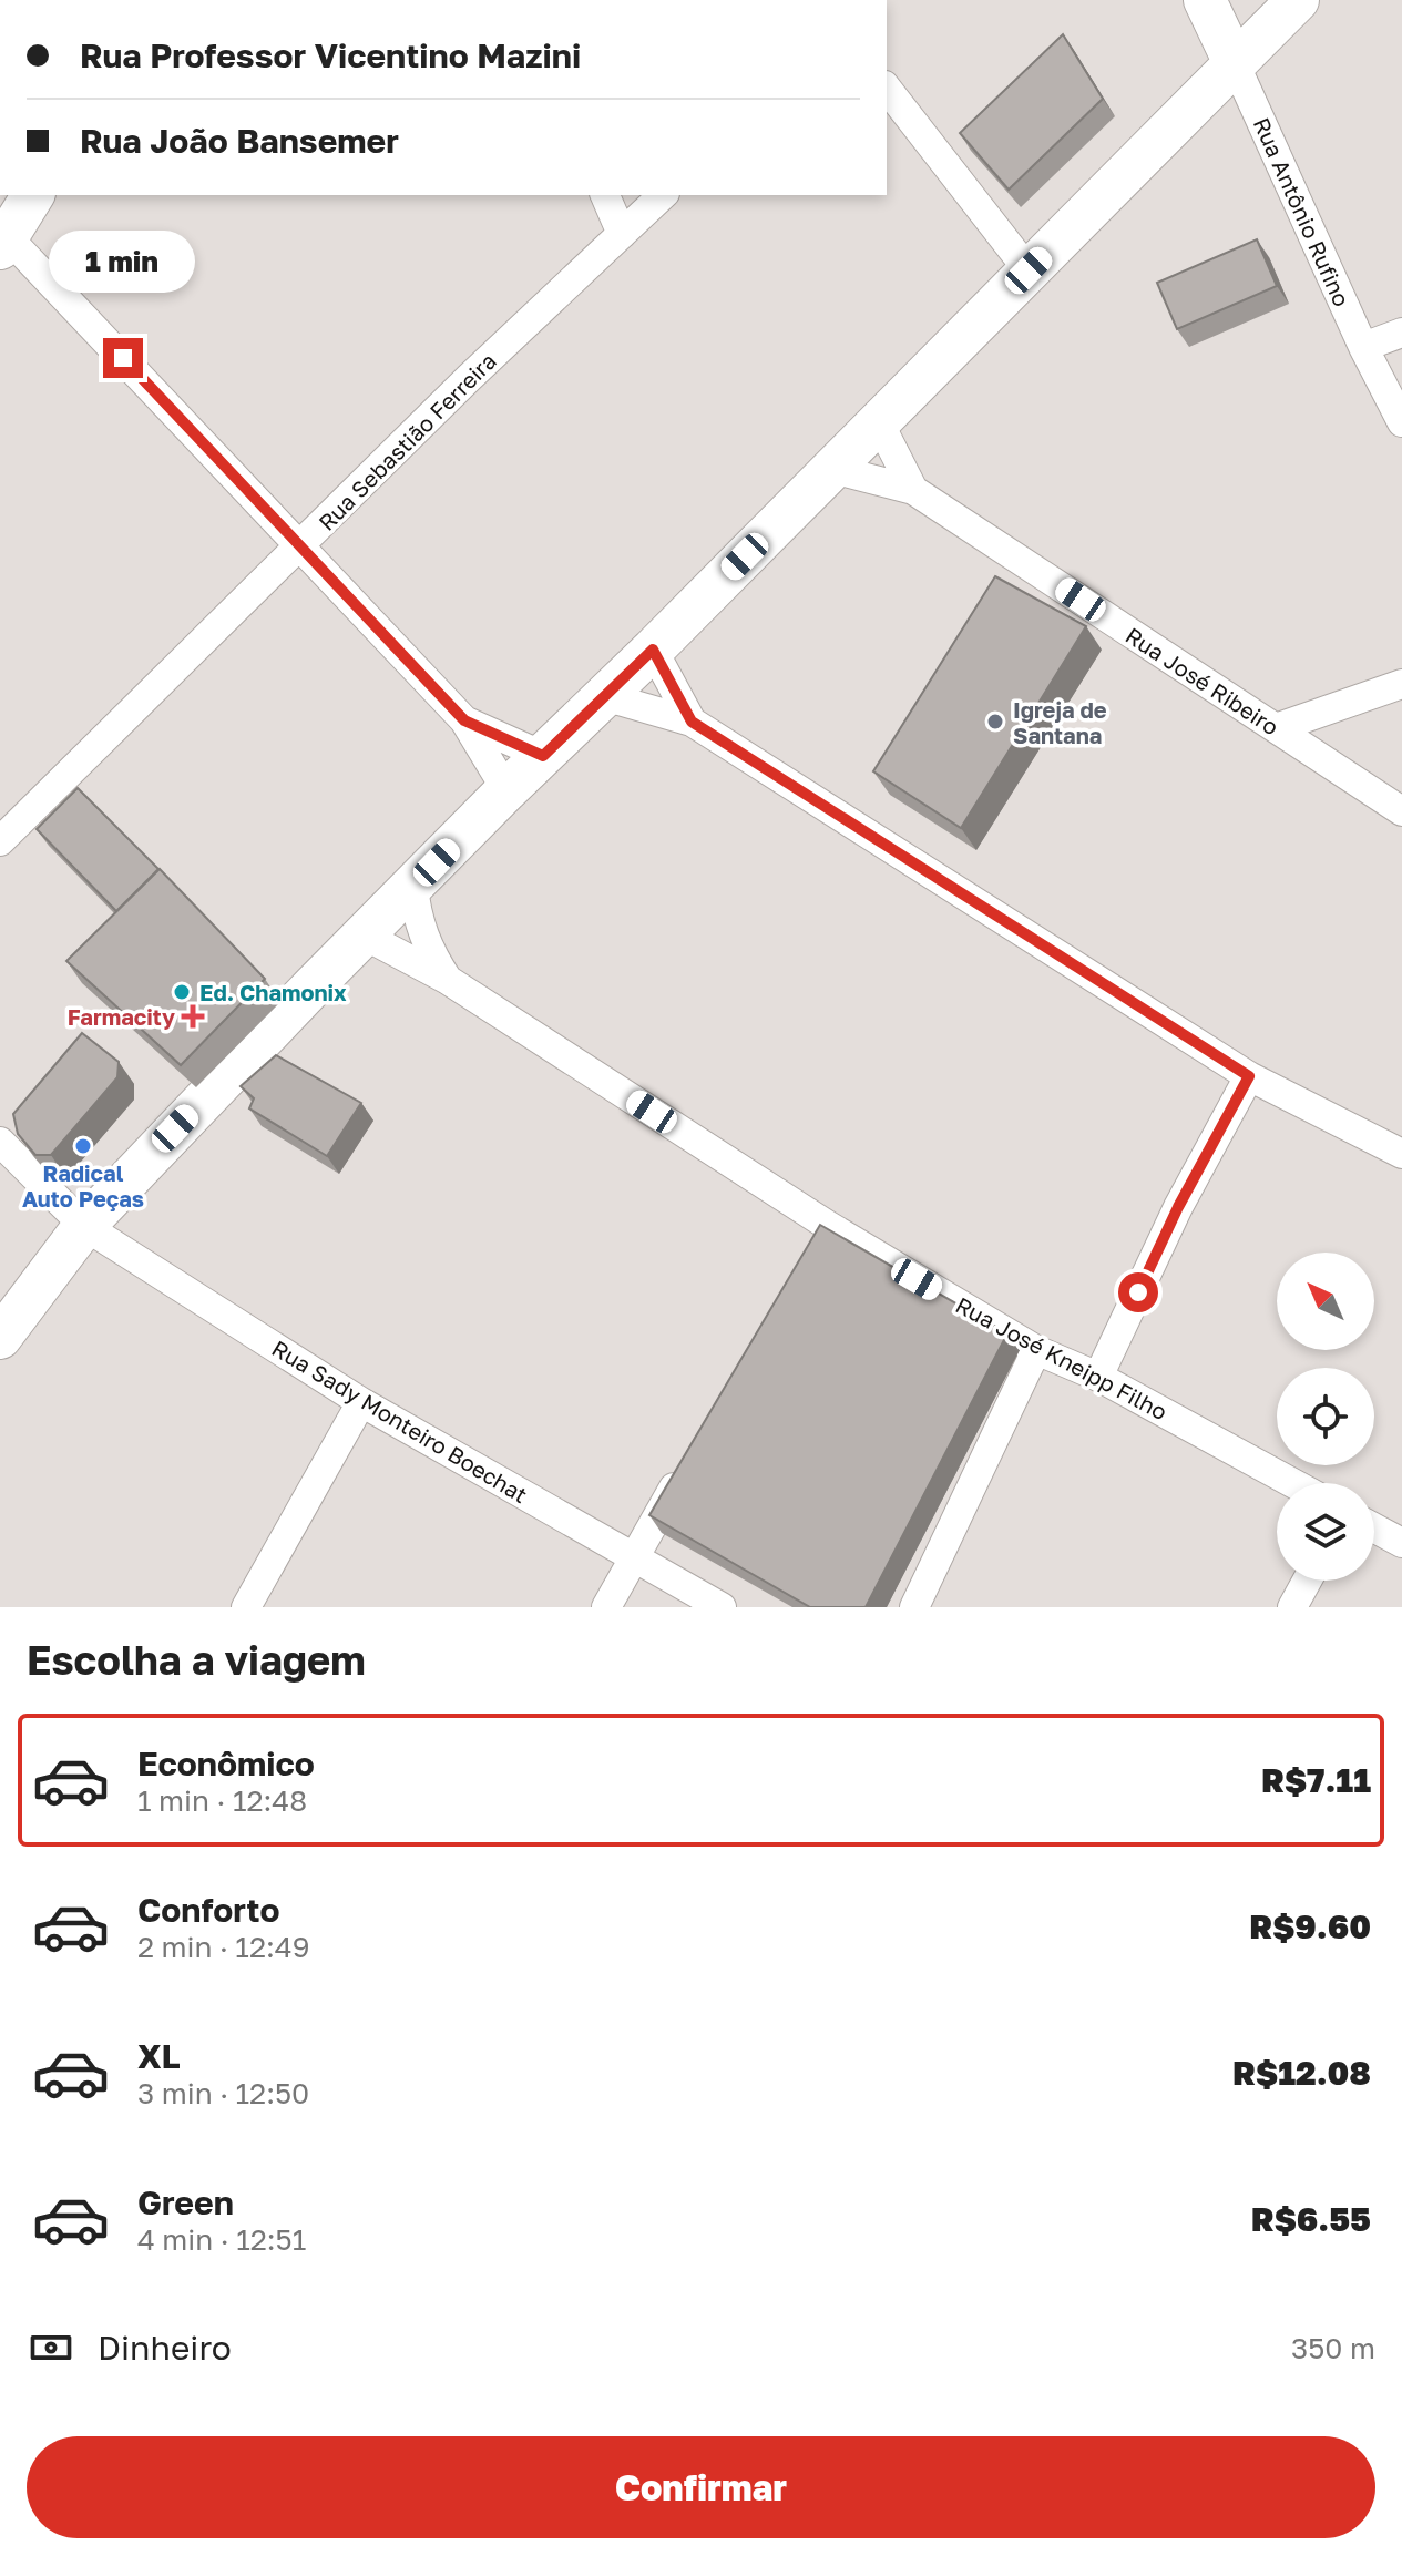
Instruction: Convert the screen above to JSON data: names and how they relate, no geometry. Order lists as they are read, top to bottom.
{
  "streets": {
    "main road": ["Rua Antônio Rufino"],
    "street": [
      "Rua Sebastião Ferreira",
      "Rua José Ribeiro",
      "Rua José Kneipp Filho",
      "Rua Sady Monteiro Boechat"
    ]
  },
  "places": {
    "other": ["Igreja de Santana", "Ed. Chamonix", "Radical Auto Peças"],
    "health": ["Farmacity"]
  },
  "north": "top left",
  "page": {
    "banner": ["Rua Professor Vicentino Mazini", "Rua João Bansemer"],
    "bubble": "1 min",
    "heading": "Escolha a viagem",
    "list": [
      {
        "name": "Econômico",
        "note": "1 min · 12:48",
        "value": "R$7.11"
      },
      {
        "name": "Conforto",
        "note": "2 min · 12:49",
        "value": "R$9.60"
      },
      {
        "name": "XL",
        "note": "3 min · 12:50",
        "value": "R$12.08"
      },
      {
        "name": "Green",
        "note": "4 min · 12:51",
        "value": "R$6.55"
      }
    ],
    "pay": ["Dinheiro", "350 m"],
    "buttons": "Confirmar"
  }
}
